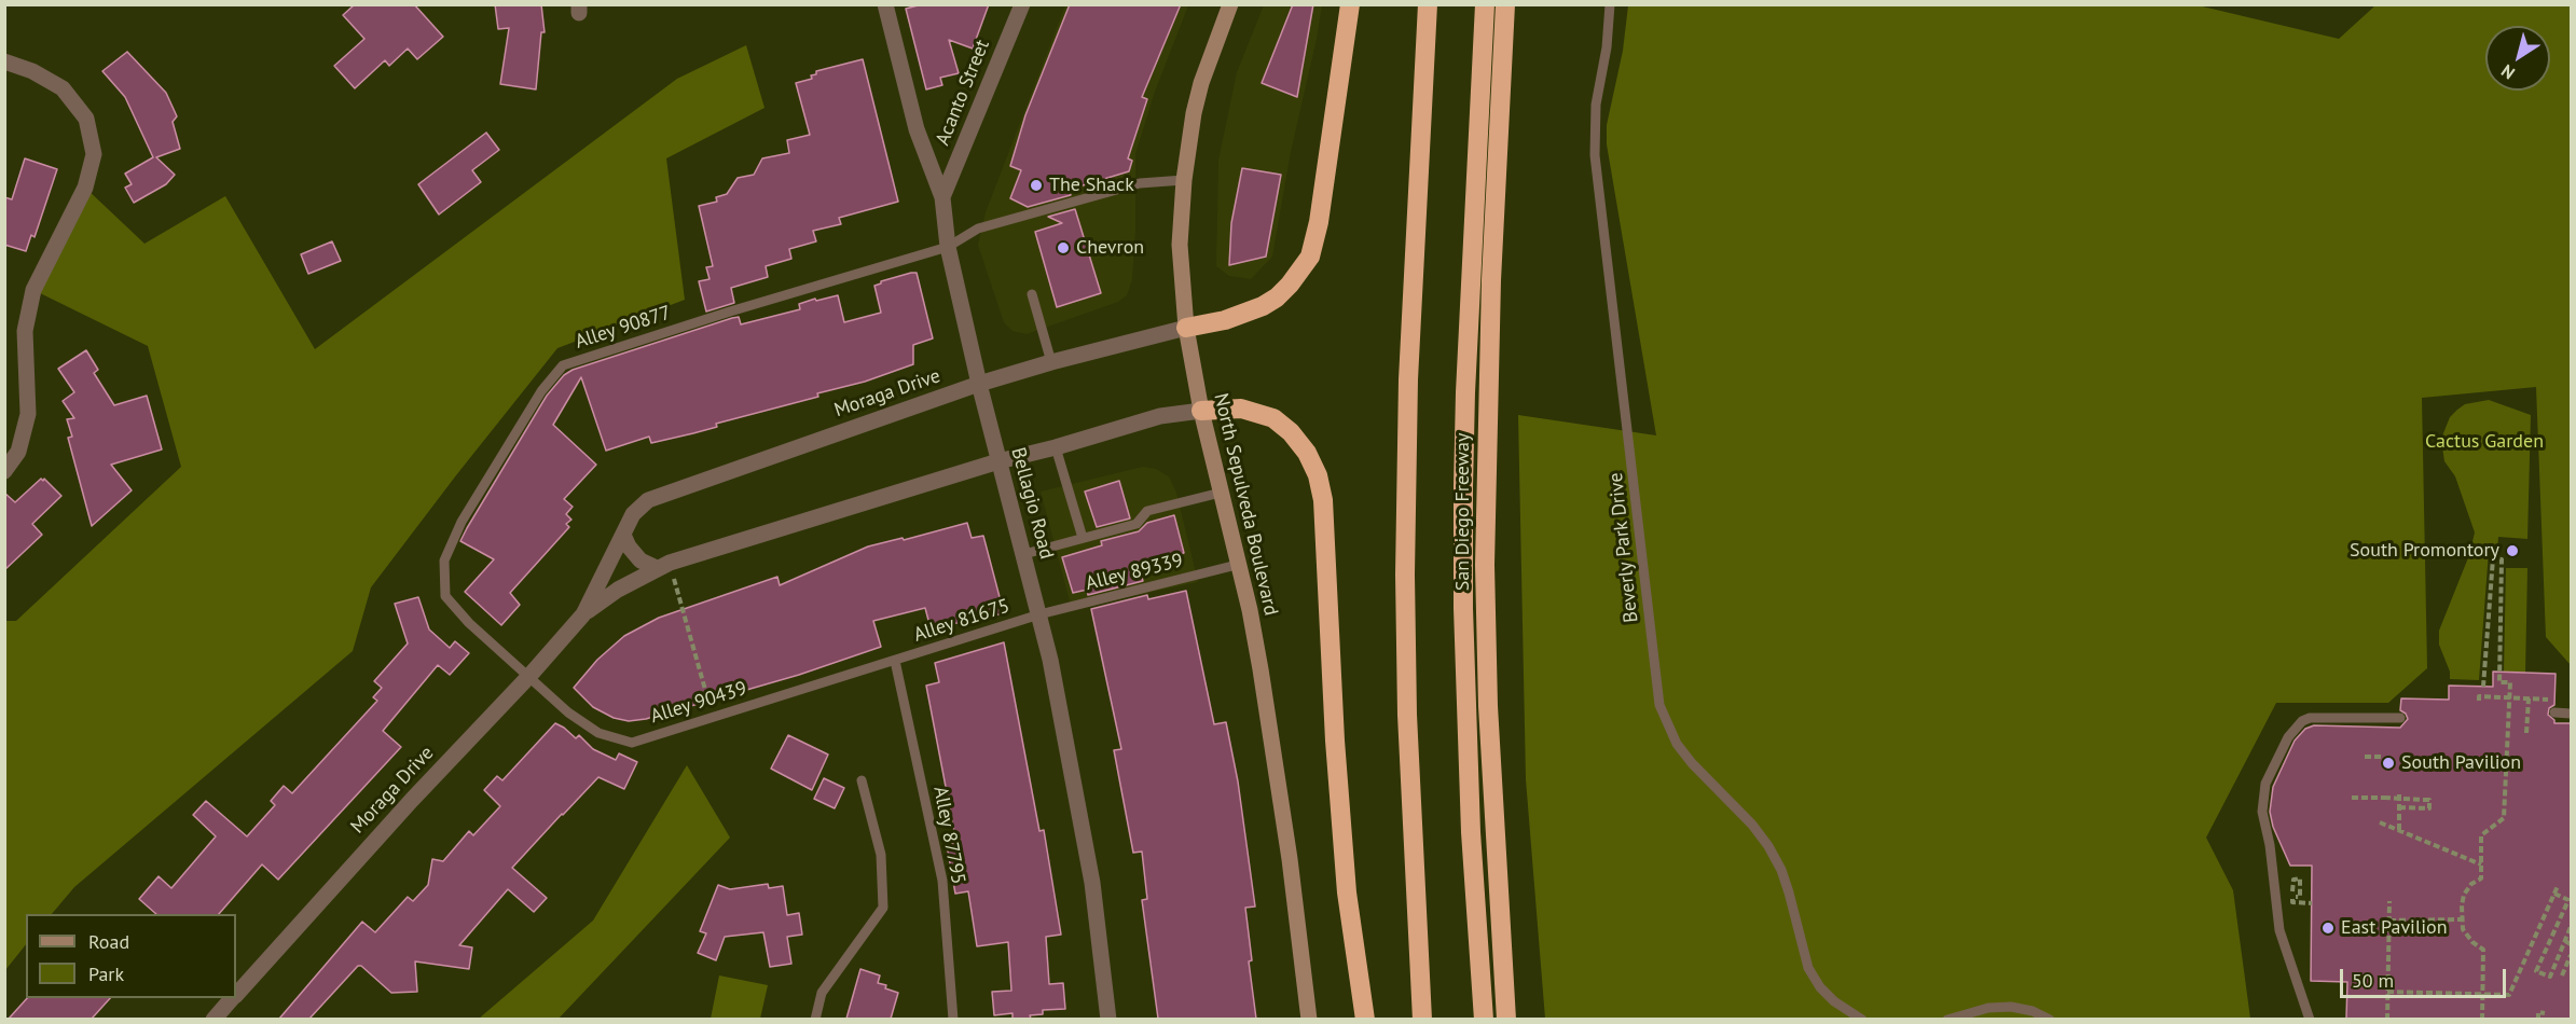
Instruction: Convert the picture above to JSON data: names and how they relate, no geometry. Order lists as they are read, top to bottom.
{
  "streets": {
    "highway": ["San Diego Freeway"],
    "main road": ["North Sepulveda Boulevard"],
    "street": ["Acanto Street", "Moraga Drive", "Bellagio Road"],
    "lane": [
      "Alley 90877",
      "Beverly Park Drive",
      "Alley 89339",
      "Alley 81675",
      "Alley 90439",
      "Alley 87795"
    ]
  },
  "crossings": [
    ["Acanto Street", "Bellagio Road"],
    ["Alley 90877", "Moraga Drive"],
    ["Alley 90877", "Bellagio Road"],
    ["Alley 90877", "North Sepulveda Boulevard"],
    ["Alley 90877", "Alley 90439"],
    ["Moraga Drive", "Bellagio Road"],
    ["Moraga Drive", "North Sepulveda Boulevard"],
    ["Moraga Drive", "Alley 90439"],
    ["Bellagio Road", "Alley 89339"],
    ["Bellagio Road", "Alley 81675"],
    ["North Sepulveda Boulevard", "Alley 89339"],
    ["Alley 89339", "Alley 81675"],
    ["Alley 81675", "Alley 90439"],
    ["Alley 81675", "Alley 87795"],
    ["Alley 90439", "Alley 87795"]
  ],
  "parks": ["Cactus Garden"],
  "places": [
    "The Shack",
    "Chevron",
    "South Promontory",
    "South Pavilion",
    "East Pavilion"
  ],
  "legend": ["Road", "Park"],
  "scale_bar": "50 m",
  "north": "bottom left"
}
